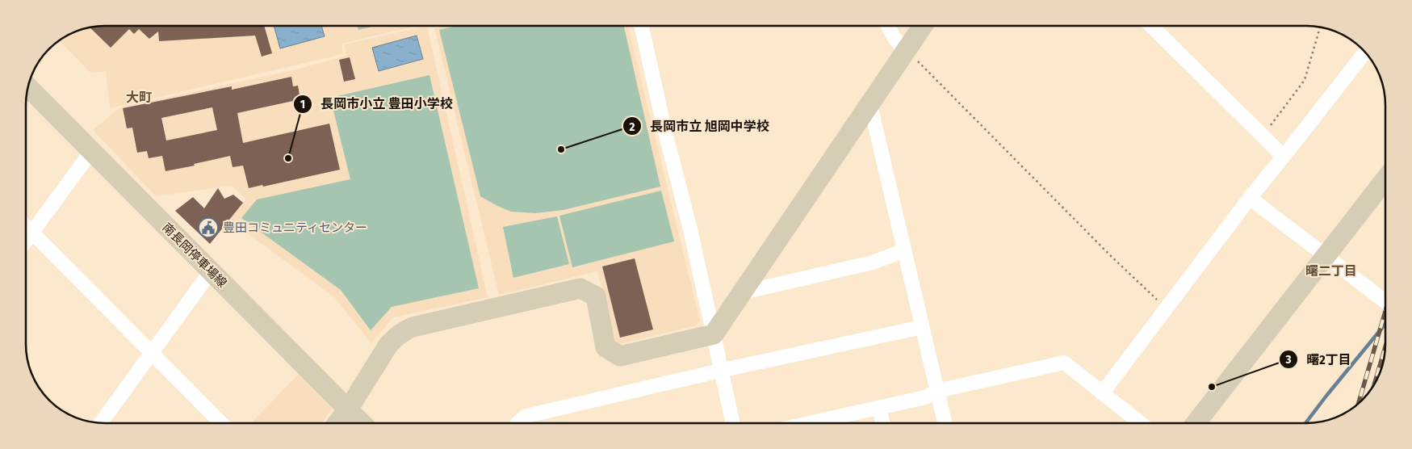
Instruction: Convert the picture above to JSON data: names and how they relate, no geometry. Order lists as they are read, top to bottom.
{
  "streets": {
    "street": ["南長岡停車場線"]
  },
  "districts": ["大町", "曙二丁目"],
  "places": {
    "other": ["長岡市立 旭岡中学校", "長岡市小立 豊田小学校", "曙2丁目"],
    "public building": ["豊田コミュニティセンター"]
  }
}
